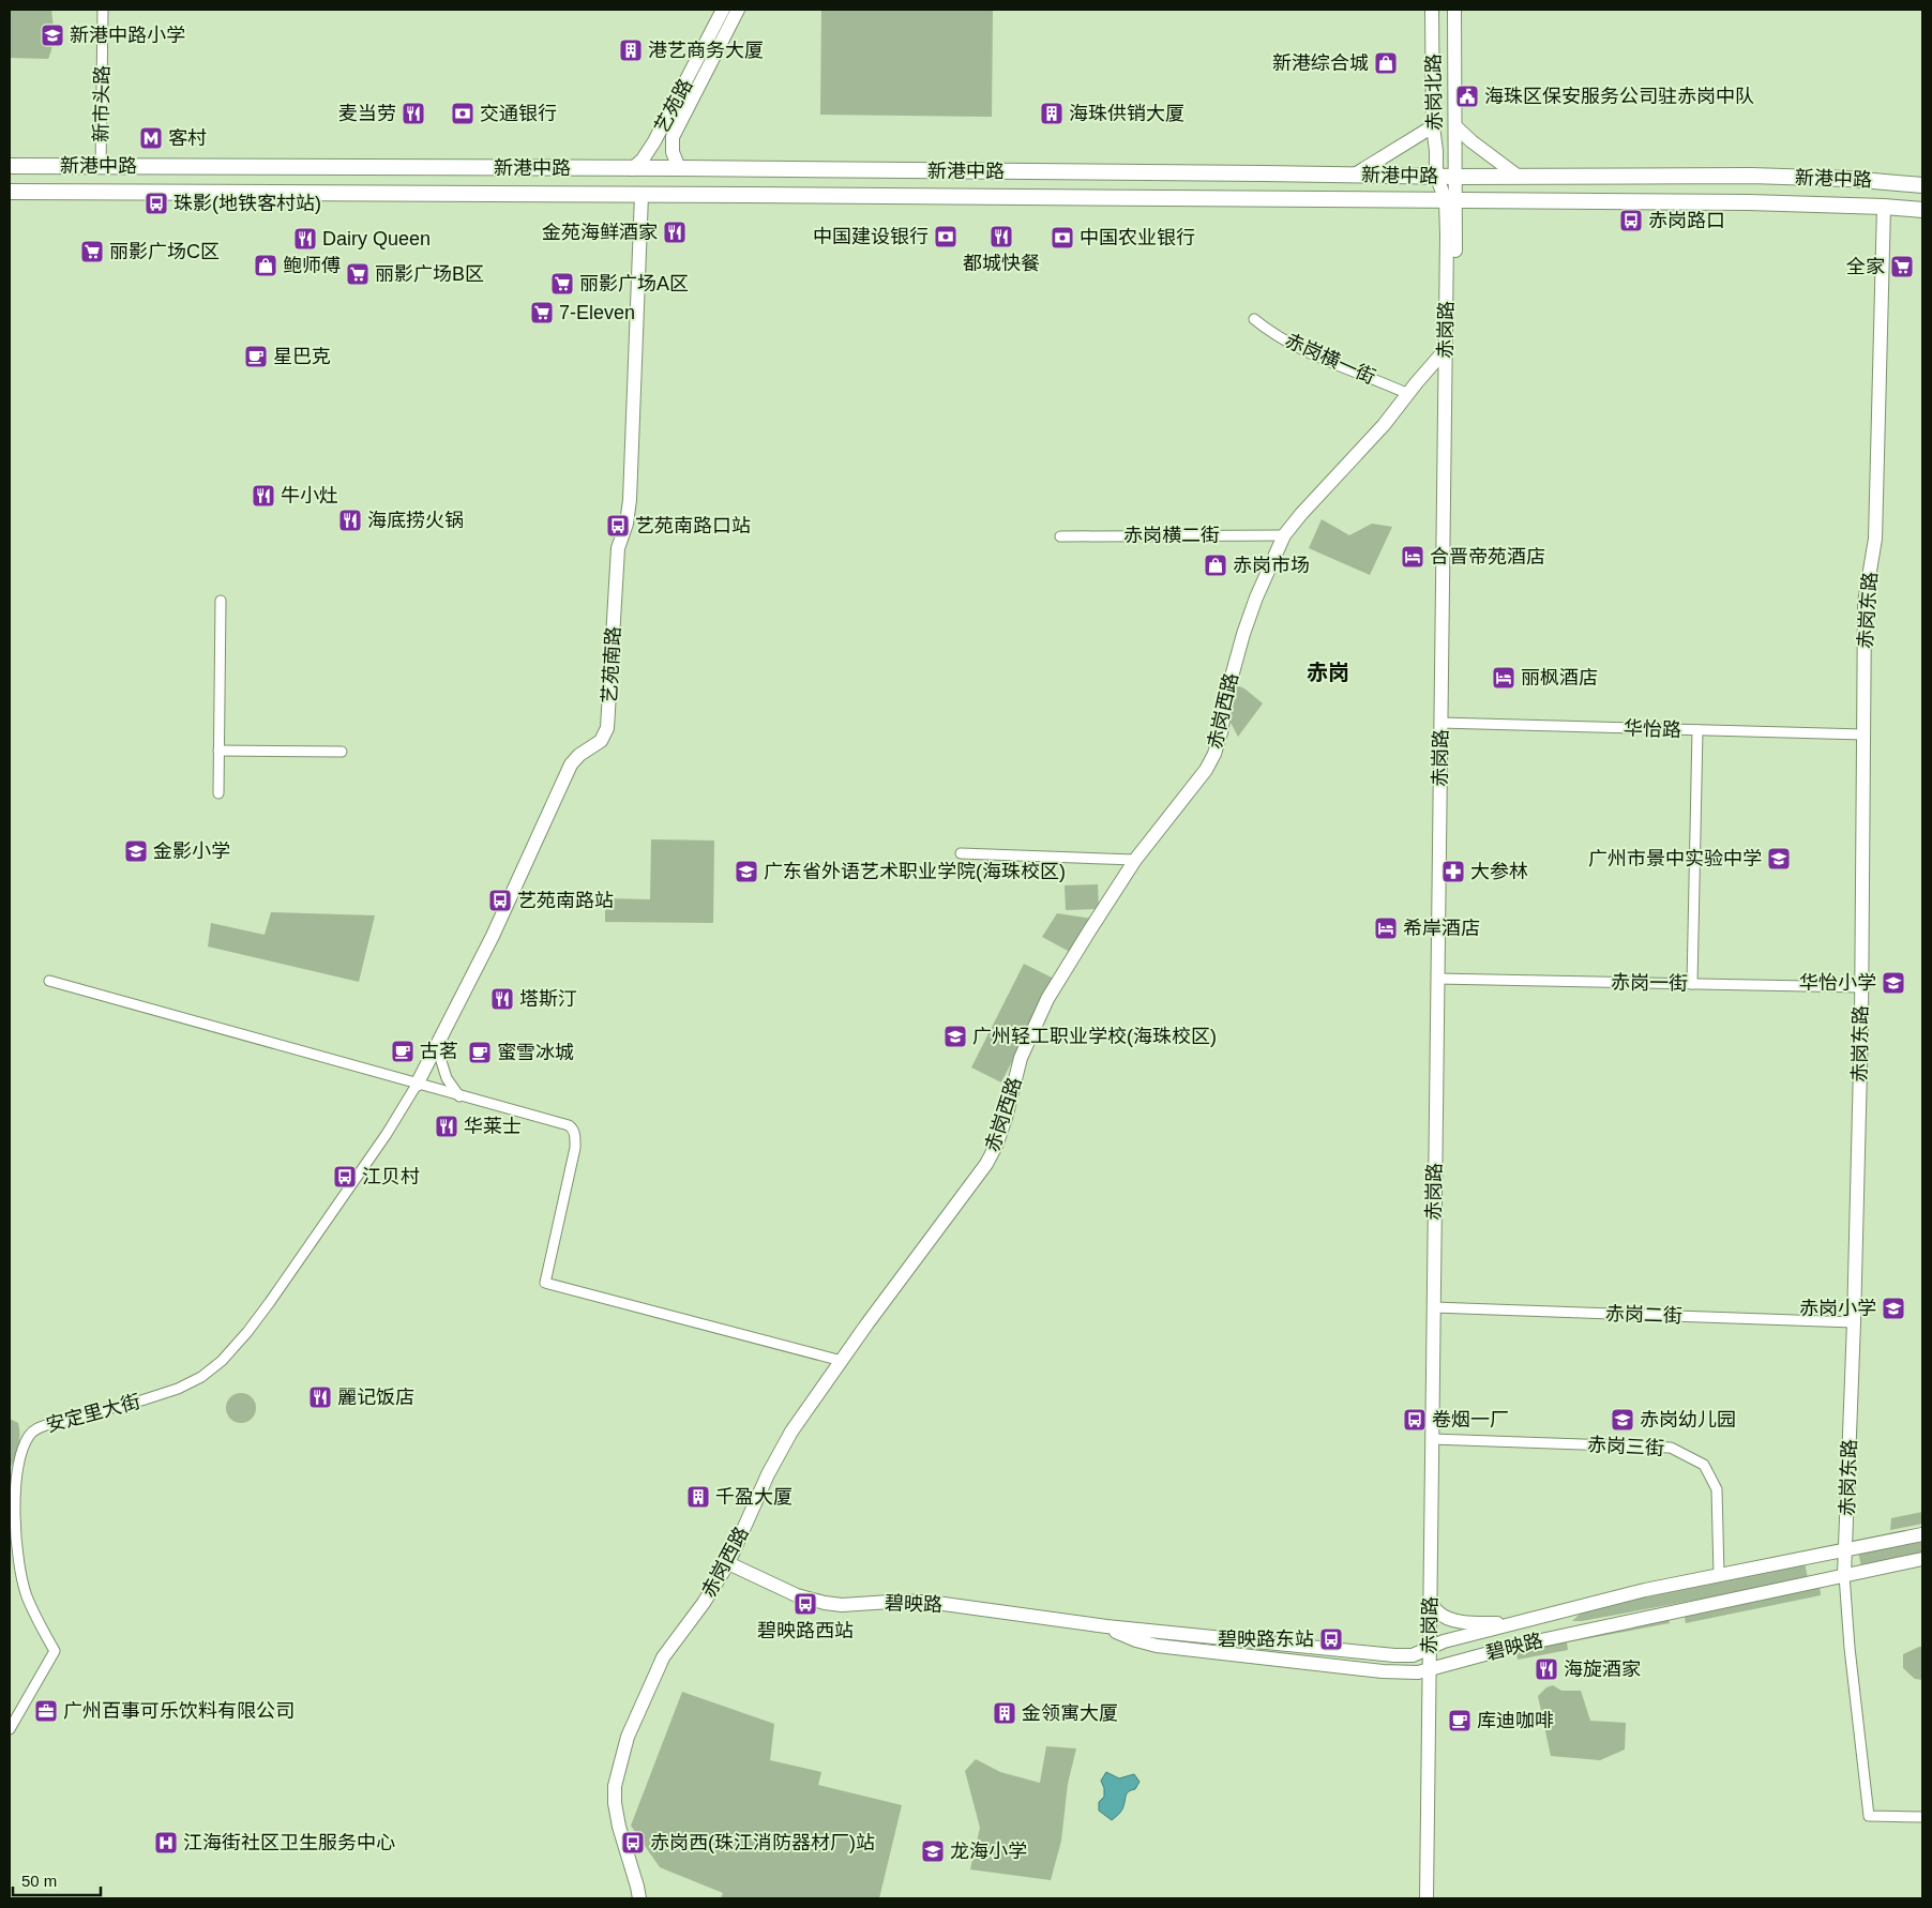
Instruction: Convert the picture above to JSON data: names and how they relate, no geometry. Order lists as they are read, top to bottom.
{
  "streets": {
    "main road": ["新港中路"],
    "street": [
      "赤岗北路",
      "新市头路",
      "艺苑路",
      "赤岗路",
      "赤岗横一街",
      "赤岗横二街",
      "赤岗东路",
      "艺苑南路",
      "赤岗西路",
      "华怡路",
      "赤岗一街",
      "赤岗二街",
      "安定里大街",
      "赤岗三街",
      "碧映路"
    ]
  },
  "crossings": [
    ["赤岗北路", "新港中路"],
    ["赤岗北路", "赤岗路"],
    ["新市头路", "新港中路"],
    ["艺苑路", "新港中路"],
    ["新港中路", "赤岗路"],
    ["新港中路", "赤岗东路"],
    ["新港中路", "艺苑南路"],
    ["赤岗路", "赤岗西路"],
    ["赤岗路", "华怡路"],
    ["赤岗路", "赤岗一街"],
    ["赤岗路", "赤岗二街"],
    ["赤岗路", "赤岗三街"],
    ["赤岗路", "碧映路"],
    ["赤岗横一街", "赤岗西路"],
    ["赤岗横二街", "赤岗西路"],
    ["赤岗东路", "华怡路"],
    ["赤岗东路", "赤岗一街"],
    ["赤岗东路", "赤岗二街"],
    ["赤岗东路", "碧映路"],
    ["艺苑南路", "安定里大街"],
    ["赤岗西路", "碧映路"],
    ["赤岗三街", "碧映路"]
  ],
  "districts": ["赤岗"],
  "places": {
    "school or university": [
      "新港中路小学",
      "金影小学",
      "广州市景中实验中学",
      "广东省外语艺术职业学院(海珠校区)",
      "华怡小学",
      "广州轻工职业学校(海珠校区)",
      "赤岗小学",
      "赤岗幼儿园",
      "龙海小学"
    ],
    "building": [
      "港艺商务大厦",
      "海珠供销大厦",
      "千盈大厦",
      "金领寓大厦"
    ],
    "shop": ["新港综合城", "鲍师傅", "赤岗市场"],
    "public building": ["海珠区保安服务公司驻赤岗中队"],
    "restaurant": [
      "麦当劳",
      "金苑海鲜酒家",
      "都城快餐",
      "Dairy Queen",
      "牛小灶",
      "海底捞火锅",
      "塔斯汀",
      "华莱士",
      "麗记饭店",
      "海旋酒家"
    ],
    "bank": ["交通银行", "中国建设银行", "中国农业银行"],
    "metro station": ["客村"],
    "bus stop": [
      "珠影(地铁客村站)",
      "赤岗路口",
      "艺苑南路口站",
      "艺苑南路站",
      "江贝村",
      "卷烟一厂",
      "碧映路西站",
      "碧映路东站",
      "赤岗西(珠江消防器材厂)站"
    ],
    "supermarket": [
      "丽影广场C区",
      "全家",
      "丽影广场B区",
      "丽影广场A区",
      "7-Eleven"
    ],
    "cafe": [
      "星巴克",
      "古茗",
      "蜜雪冰城",
      "库迪咖啡"
    ],
    "hotel": ["合晋帝苑酒店", "丽枫酒店", "希岸酒店"],
    "pharmacy": ["大参林"],
    "office": ["广州百事可乐饮料有限公司"],
    "hospital": ["江海街社区卫生服务中心"]
  },
  "scale_bar": "50 m"
}
